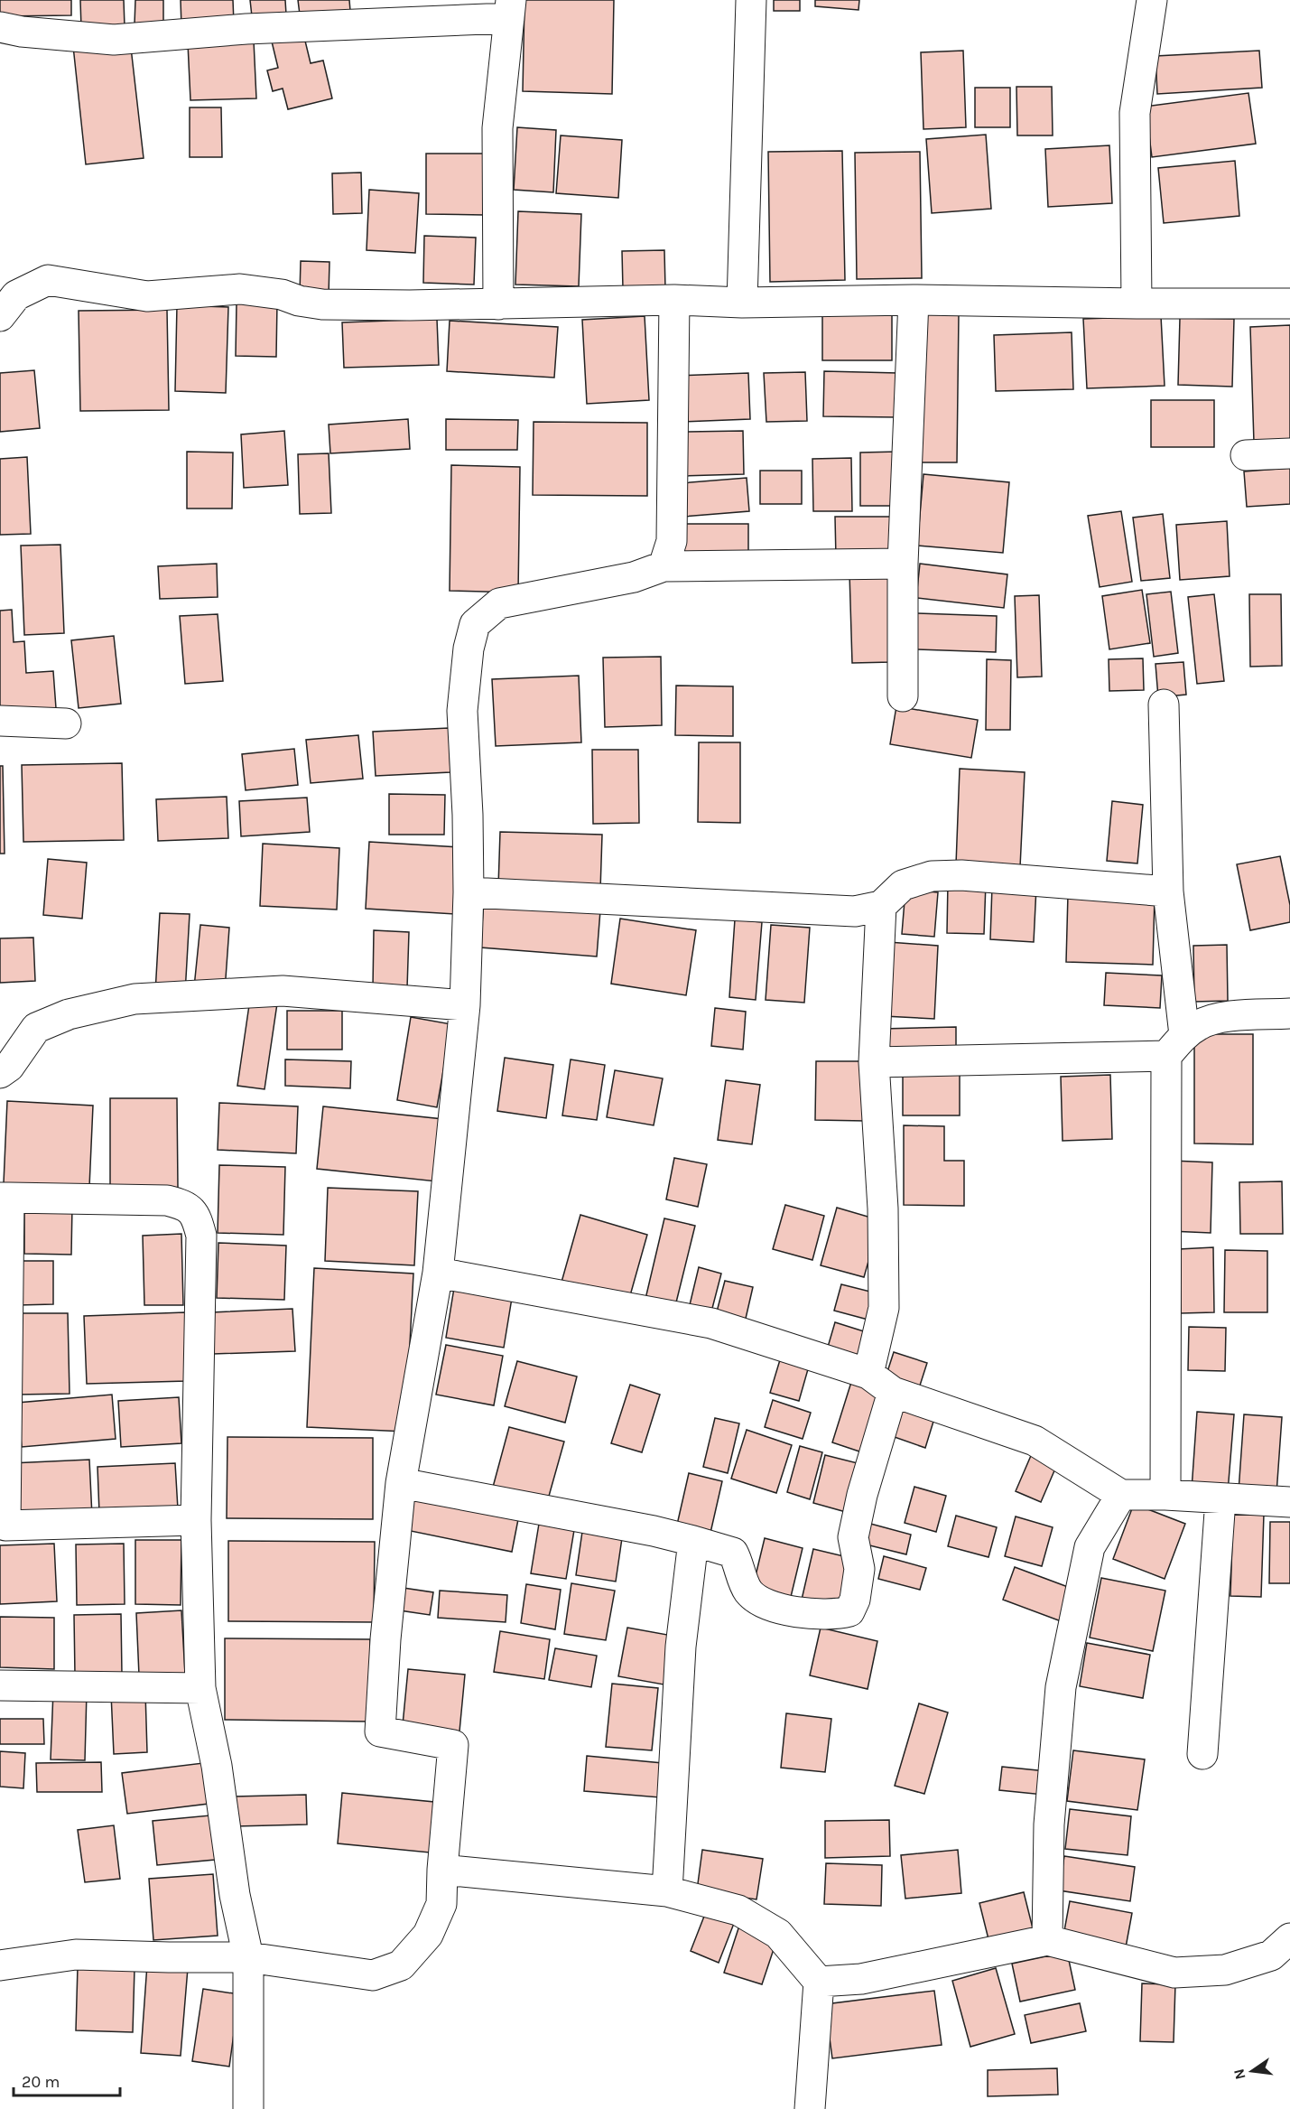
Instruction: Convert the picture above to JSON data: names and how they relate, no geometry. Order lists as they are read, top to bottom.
{
  "scale_bar": "20 m",
  "north": "left"
}
